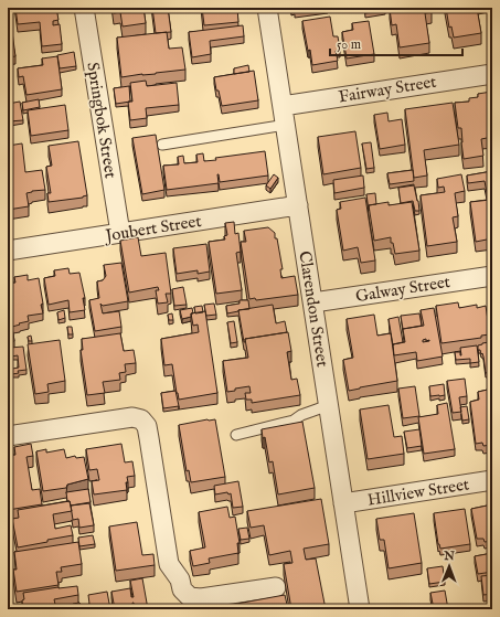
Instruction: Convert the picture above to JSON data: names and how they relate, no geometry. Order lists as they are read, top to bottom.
{
  "streets": {
    "street": [
      "Fairway Street",
      "Springbok Street",
      "Joubert Street",
      "Galway Street",
      "Clarendon Street",
      "Hillview Street"
    ]
  },
  "crossings": [
    ["Fairway Street", "Clarendon Street"],
    ["Springbok Street", "Joubert Street"],
    ["Joubert Street", "Clarendon Street"],
    ["Galway Street", "Clarendon Street"],
    ["Clarendon Street", "Hillview Street"]
  ],
  "scale_bar": "50 m",
  "north": "top"
}
